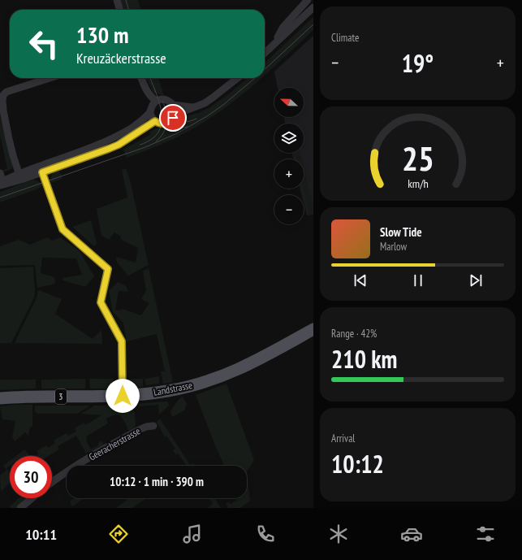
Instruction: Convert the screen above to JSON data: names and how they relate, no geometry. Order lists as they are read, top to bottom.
{
  "streets": {
    "main road": ["Landstrasse", "3"],
    "street": ["Geeracherstrasse"]
  },
  "north": "left",
  "page": {
    "tile": [
      "Climate",
      ["Range · 42%", "210 km"],
      ["Arrival", "10:12"]
    ],
    "turn": ["130 m", "Kreuzäckerstrasse"],
    "heat": ["−", "19°", "+"],
    "map_buttons": ["+", "−"],
    "song": ["Slow Tide", "Marlow"],
    "limit": "30",
    "trip": "10:12 · 1 min · 390 m",
    "tabs": "10:11",
    "gauge": ["25", "km/h"]
  }
}
